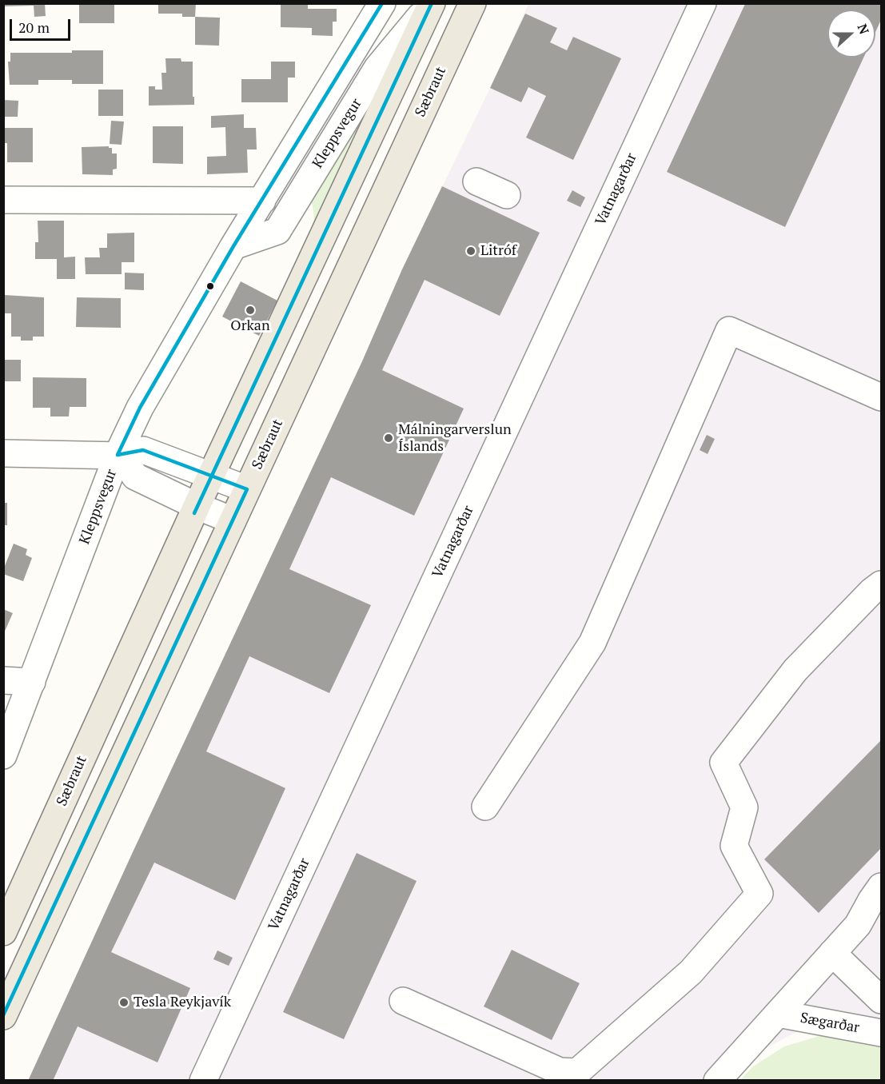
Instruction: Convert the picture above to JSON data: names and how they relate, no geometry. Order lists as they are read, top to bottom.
{
  "streets": {
    "main road": ["Sæbraut"],
    "street": ["Kleppsvegur", "Vatnagarðar", "Sægarðar"]
  },
  "crossings": [
    ["Sæbraut", "Kleppsvegur"]
  ],
  "places": [
    "Litróf",
    "Orkan",
    "Málningarverslun Íslands",
    "Tesla Reykjavík"
  ],
  "scale_bar": "20 m",
  "north": "right"
}
